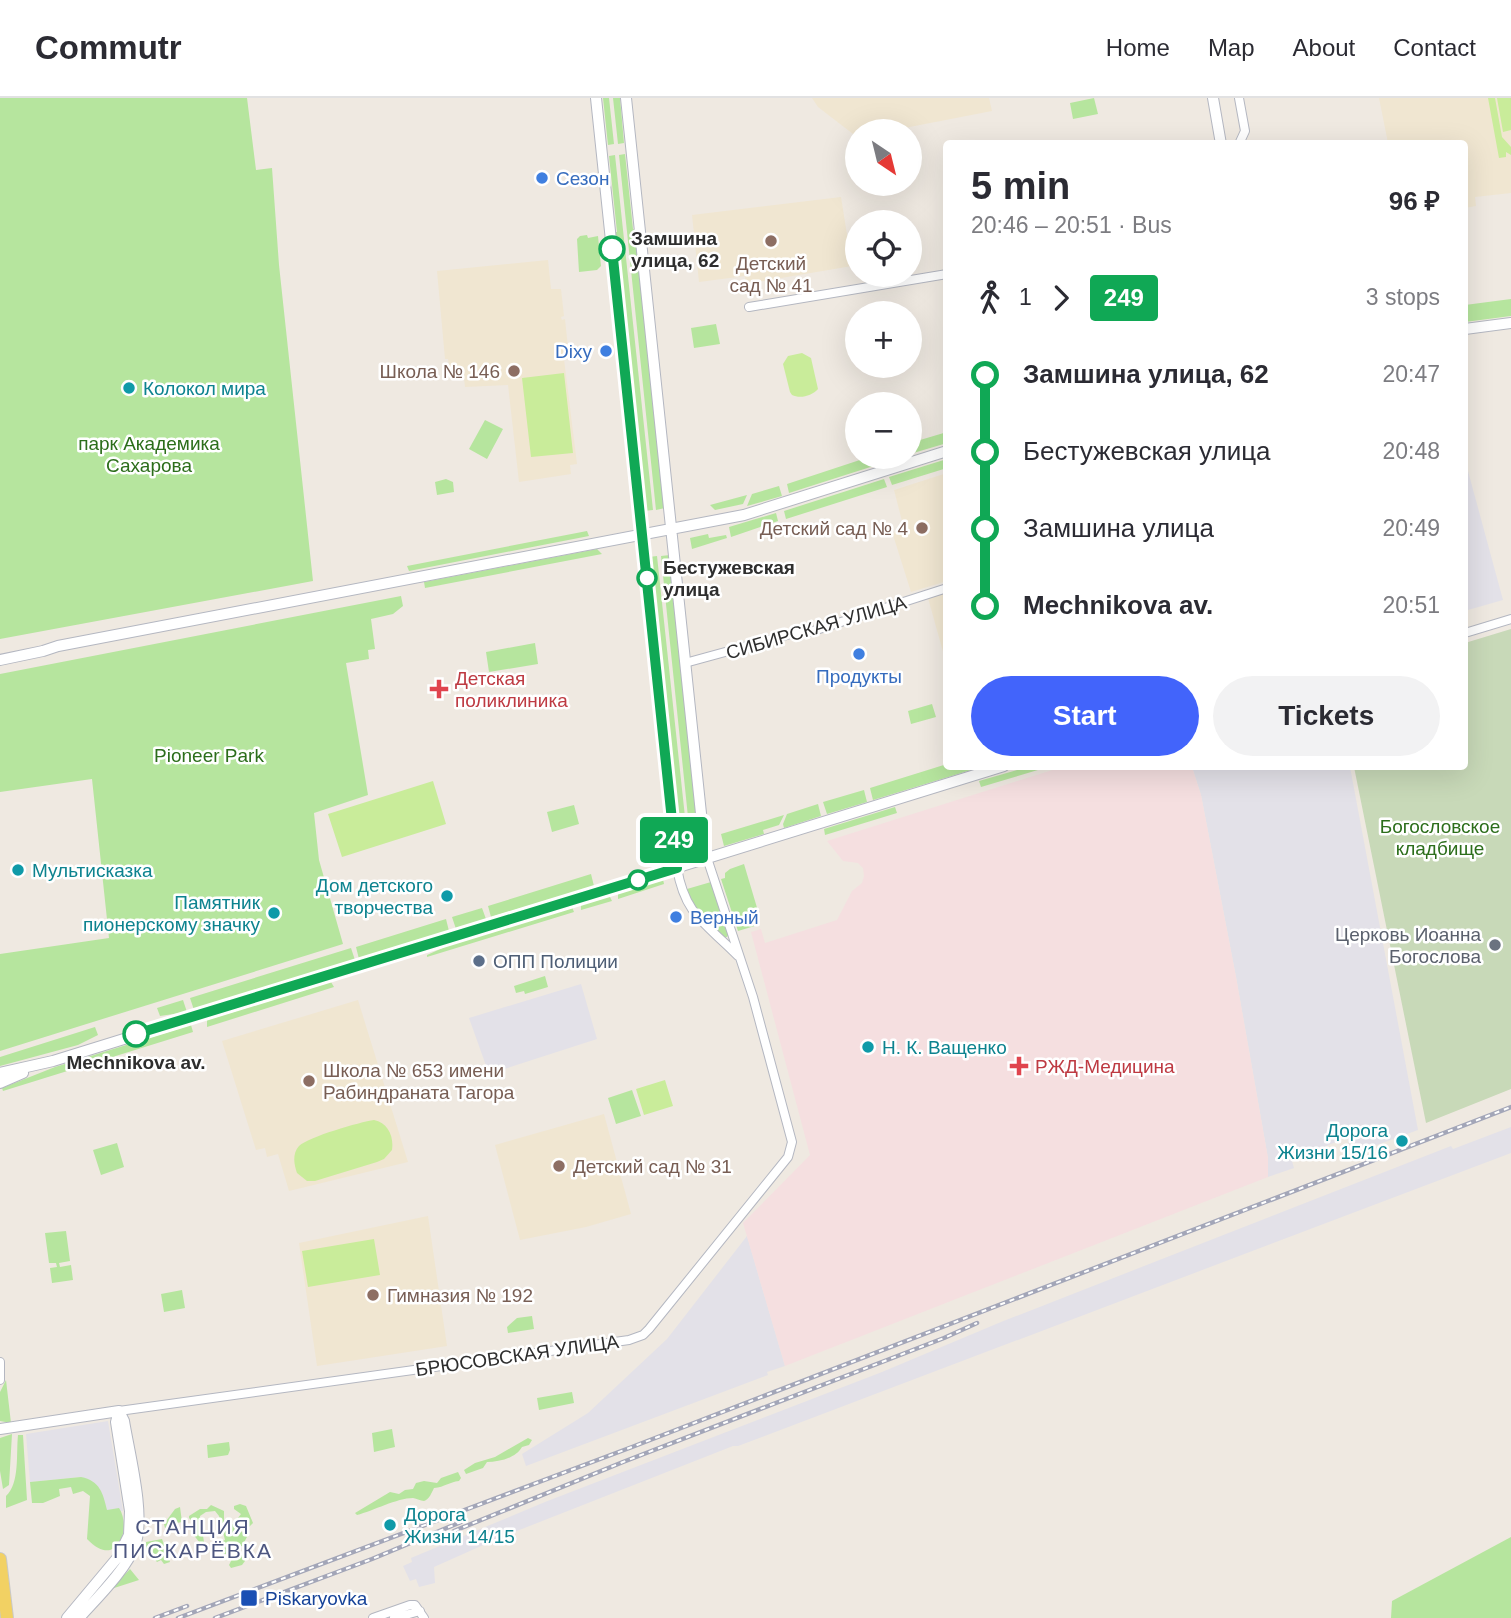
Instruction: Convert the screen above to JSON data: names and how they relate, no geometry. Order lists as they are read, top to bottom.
{
  "streets": {
    "street": ["СИБИРСКАЯ УЛИЦА", "БРЮСОВСКАЯ УЛИЦА"]
  },
  "districts": ["СТАНЦИЯ ПИСКАРЁВКА"],
  "parks": ["парк Академика Сахарова", "Pioneer Park", "Богословское кладбище"],
  "places": {
    "other": [
      "Сезон",
      "Детский сад № 41",
      "Замшина улица, 62",
      "Dixy",
      "Школа № 146",
      "Колокол мира",
      "Детский сад № 4",
      "Бестужевская улица",
      "Продукты",
      "Мультисказка",
      "Дом детского творчества",
      "Памятник пионерскому значку",
      "Верный",
      "Церковь Иоанна Богослова",
      "ОПП Полиции",
      "Mechnikova av.",
      "Н. К. Ващенко",
      "Школа № 653 имени Рабиндраната Тагора",
      "Дорога Жизни 15/16",
      "Детский сад № 31",
      "Гимназия № 192",
      "Дорога Жизни 14/15"
    ],
    "health": ["Детская поликлиника", "РЖД-Медицина"],
    "transit": ["Piskaryovka"]
  },
  "lines": ["bus line 249"],
  "north": "bottom right",
  "page": {
    "header": "Commutr",
    "nav": [
      "Home",
      "Map",
      "About",
      "Contact"
    ],
    "on_map": "249",
    "map_buttons": ["+", "−"],
    "heading": ["5 min", "20:46 – 20:51 · Bus", "96 ₽"],
    "legs": ["1", "249", "3 stops"],
    "list": [
      {
        "name": "Замшина улица, 62",
        "value": "20:47"
      },
      {
        "name": "Бестужевская улица",
        "value": "20:48"
      },
      {
        "name": "Замшина улица",
        "value": "20:49"
      },
      {
        "name": "Mechnikova av.",
        "value": "20:51"
      }
    ],
    "buttons": ["Start", "Tickets"]
  }
}
